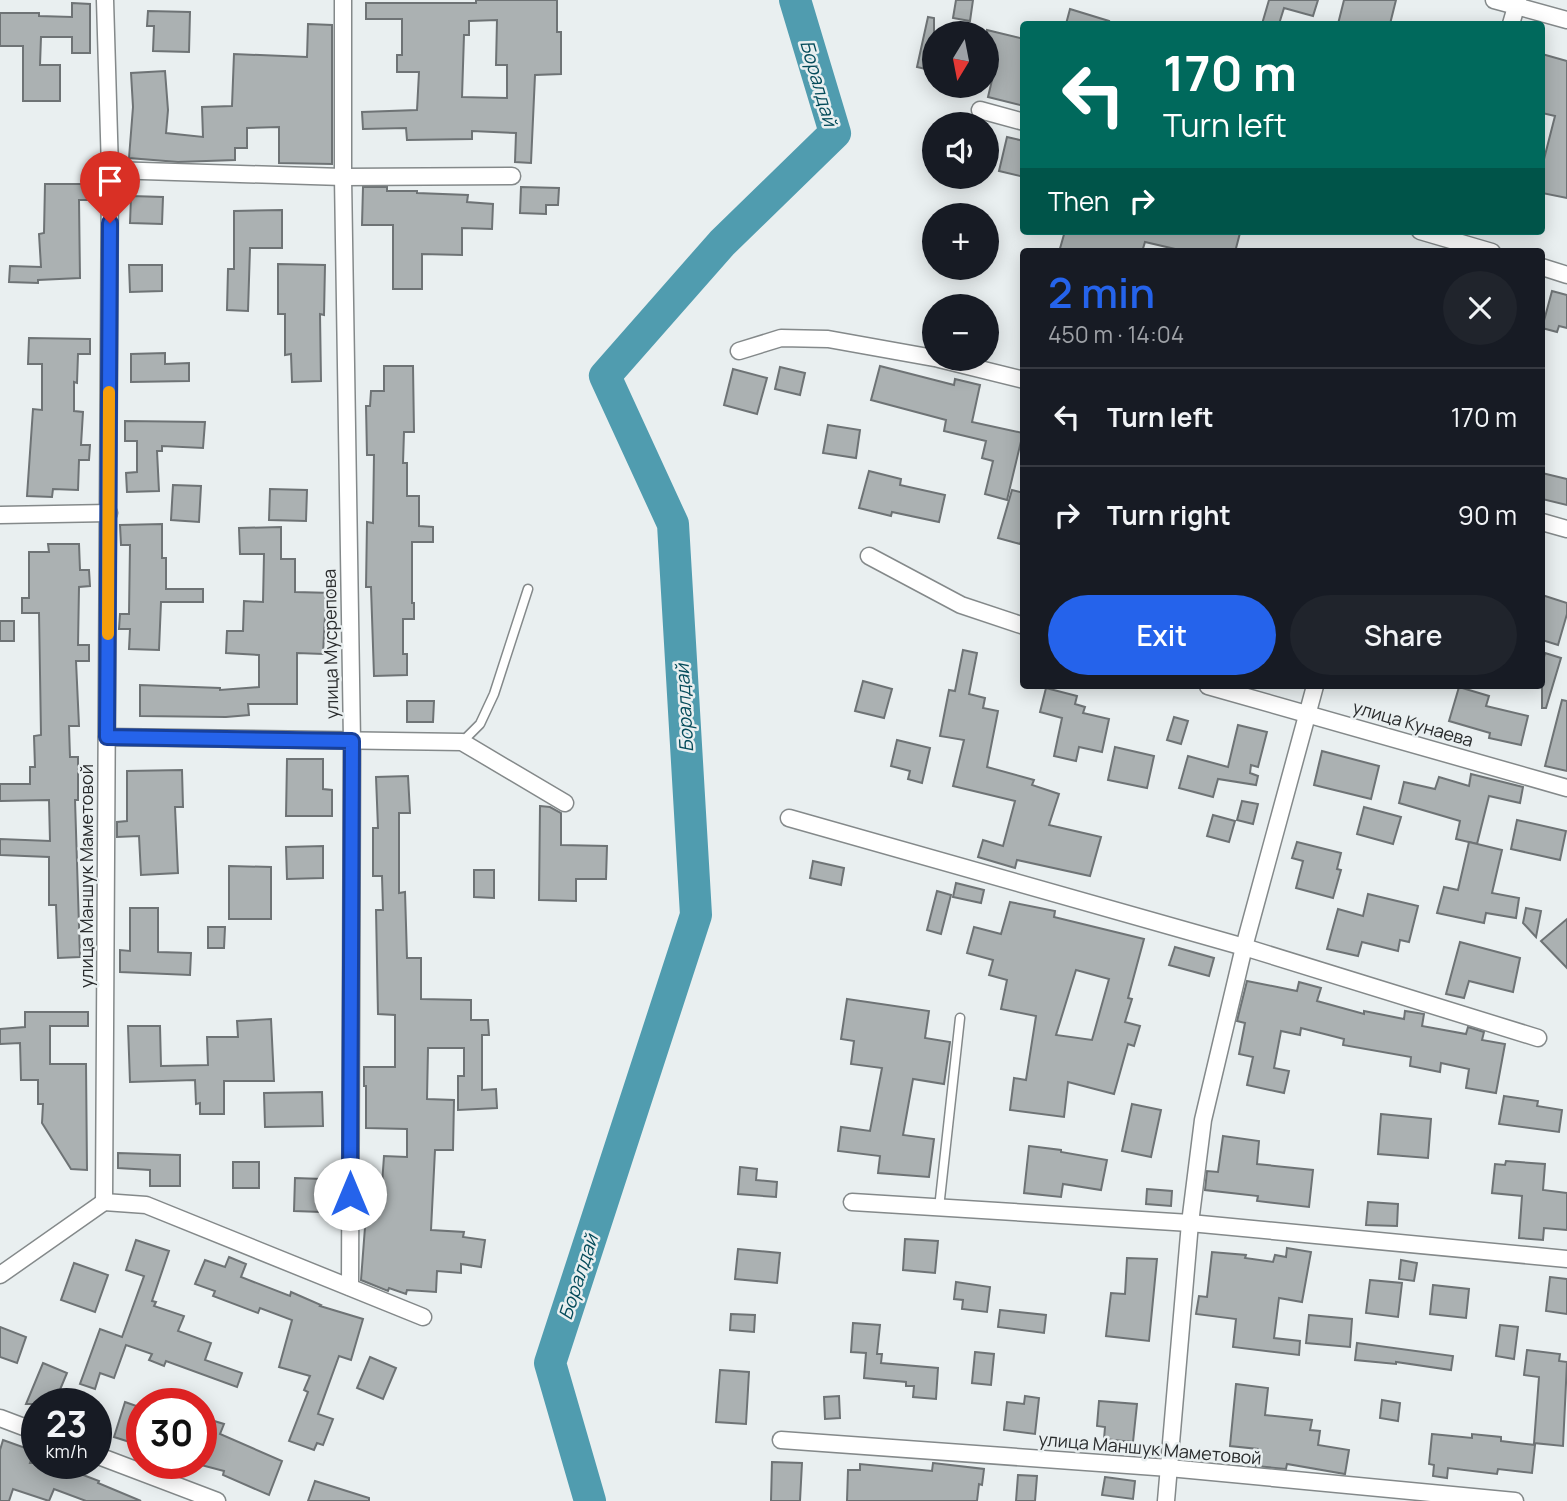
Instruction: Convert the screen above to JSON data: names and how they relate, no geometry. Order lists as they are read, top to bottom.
{
  "streets": {
    "street": ["улица Мусрепова", "улица Кунаева", "улица Маншук Маметовой"]
  },
  "water": ["Боралдай"],
  "north": "bottom",
  "page": {
    "map_buttons": ["+", "−"],
    "turn": ["170 m", "Turn left"],
    "then": "Then",
    "heading": ["2 min", "450 m · 14:04"],
    "list": [
      {
        "name": "Turn left",
        "value": "170 m"
      },
      {
        "name": "Turn right",
        "value": "90 m"
      }
    ],
    "buttons": ["Exit", "Share"],
    "speed": "23 km/h",
    "limit": "30"
  }
}
